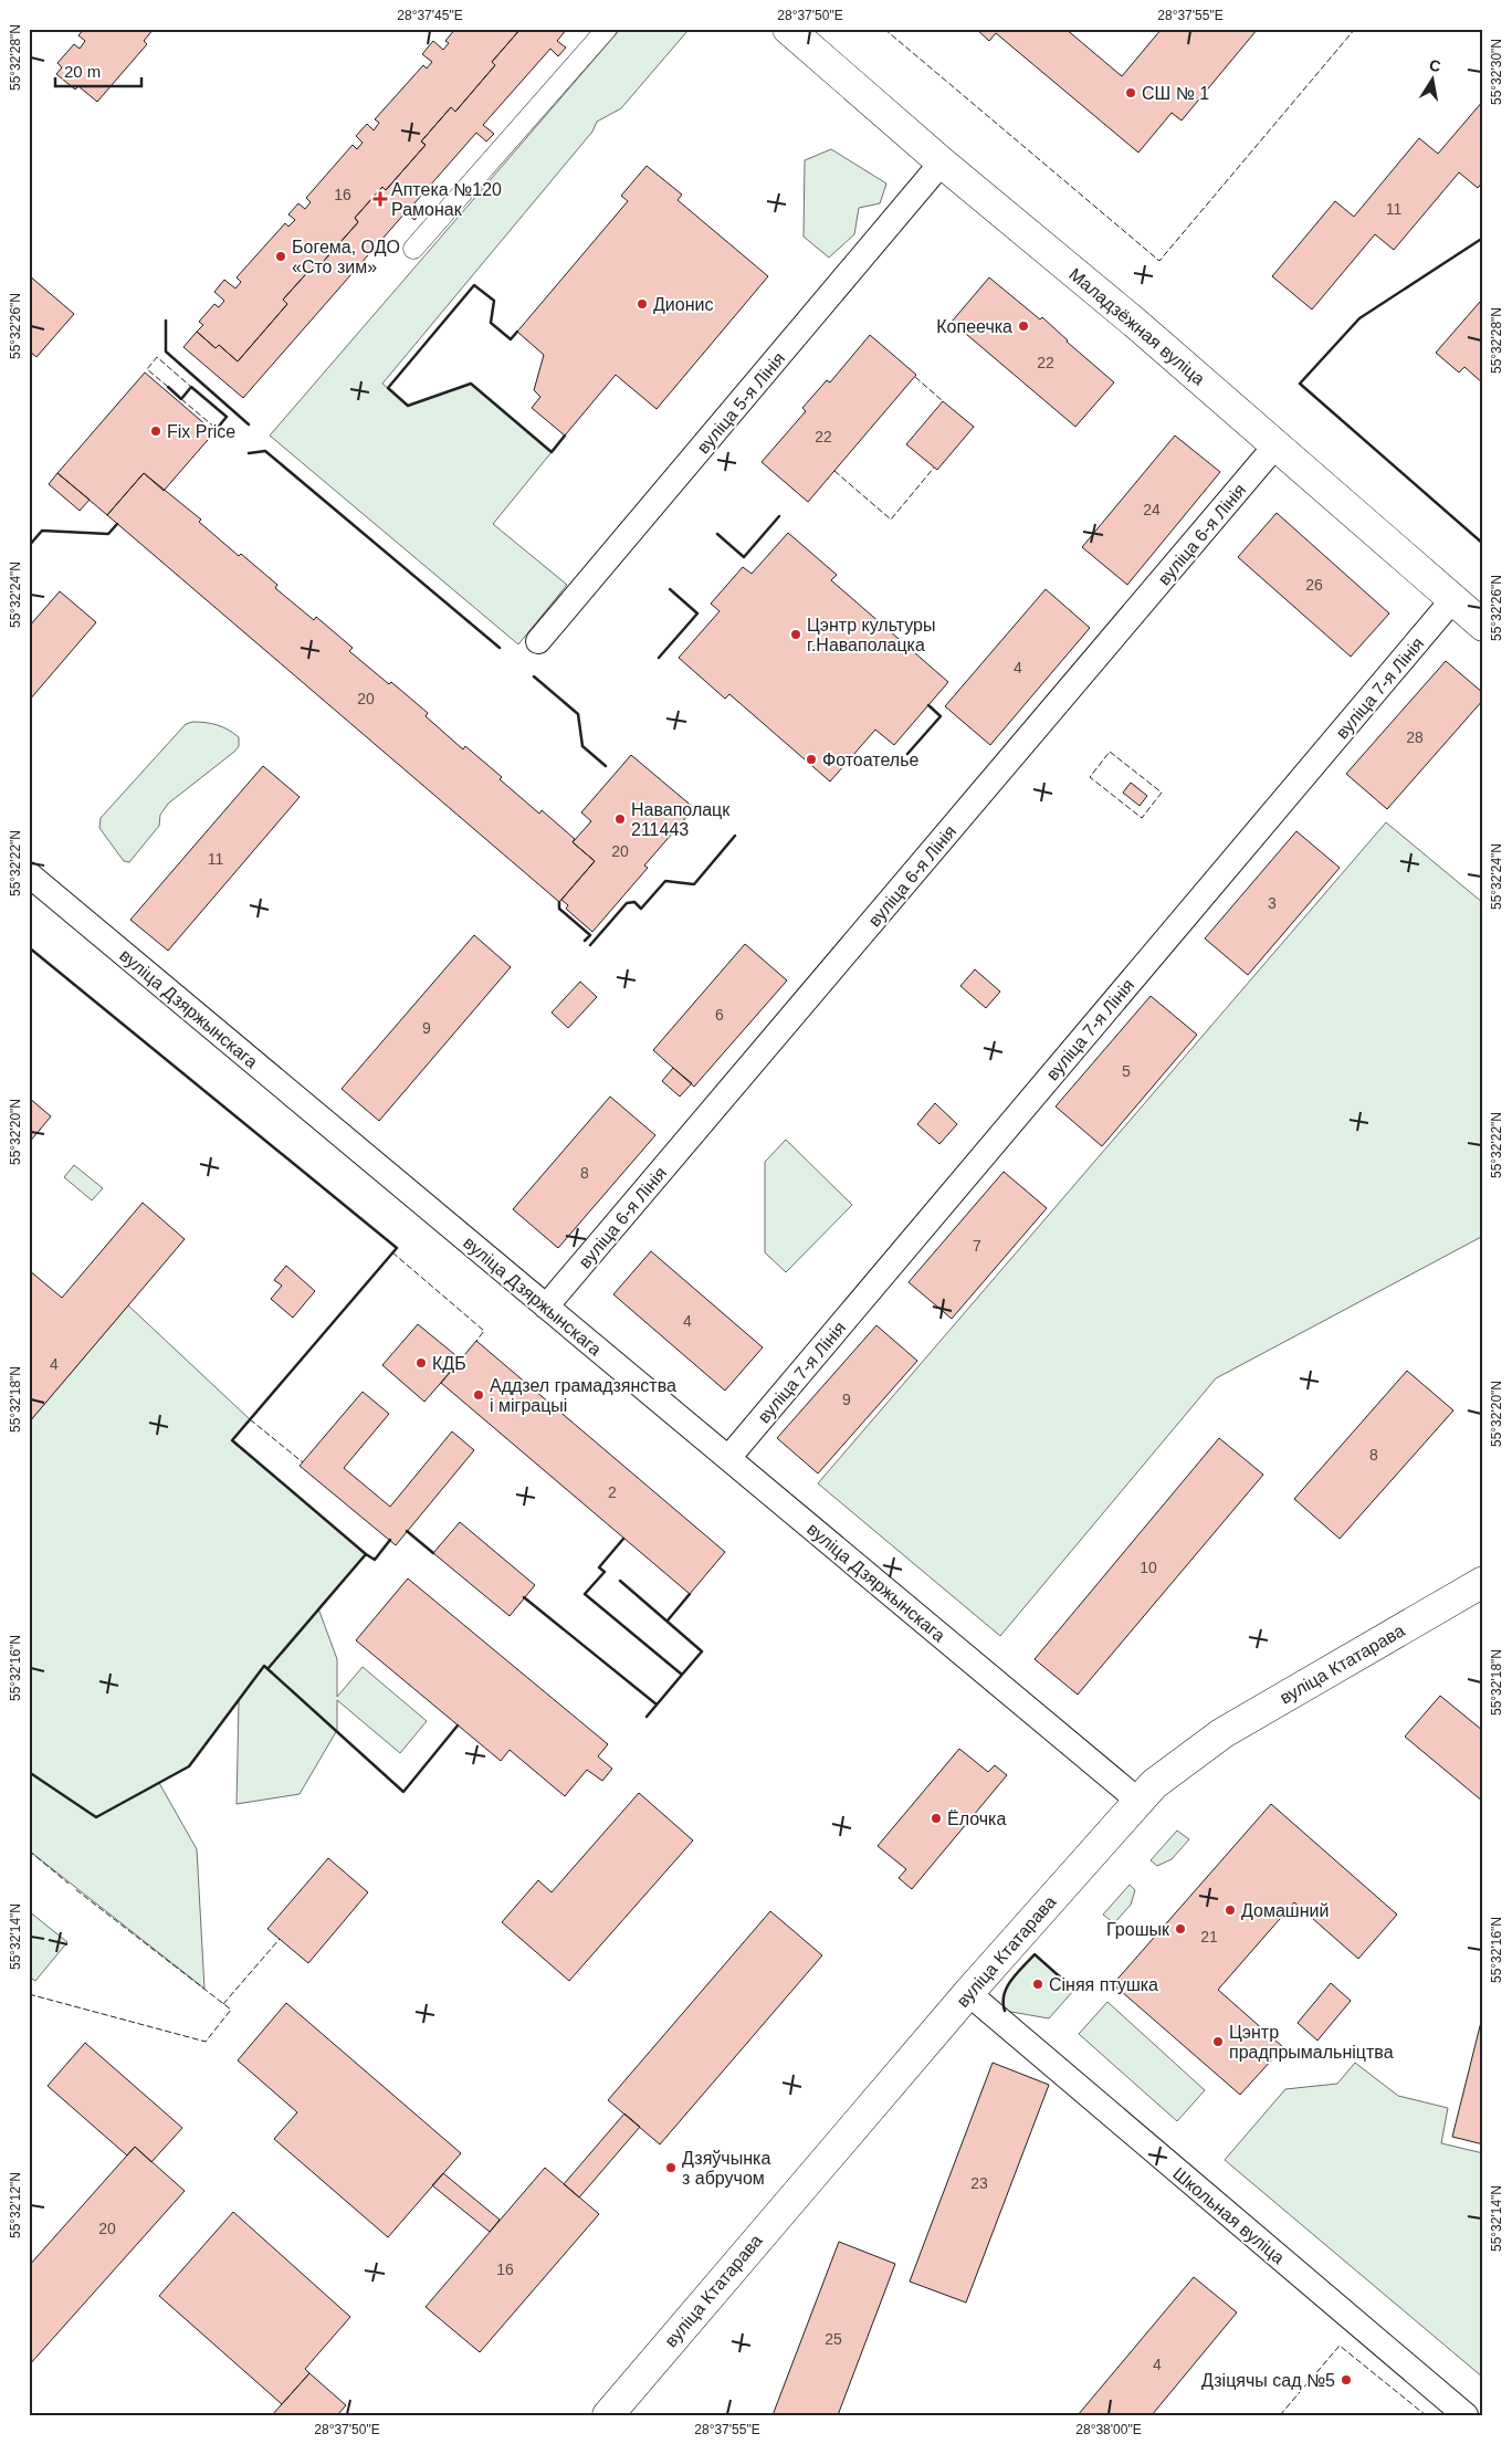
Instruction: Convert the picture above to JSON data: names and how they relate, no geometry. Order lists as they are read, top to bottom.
{
  "streets": {
    "main road": ["Маладзёжная вуліца", "вуліца Ктатарава"],
    "street": [
      "вуліца 5-я Лінія",
      "вуліца 6-я Лінія",
      "вуліца 7-я Лінія",
      "вуліца Дзяржынскага",
      "Школьная вуліца"
    ]
  },
  "crossings": [
    ["Маладзёжная вуліца", "вуліца 5-я Лінія"],
    ["Маладзёжная вуліца", "вуліца 6-я Лінія"],
    ["Маладзёжная вуліца", "вуліца 7-я Лінія"],
    ["вуліца 6-я Лінія", "вуліца Дзяржынскага"],
    ["вуліца 7-я Лінія", "вуліца Дзяржынскага"],
    ["вуліца Дзяржынскага", "вуліца Ктатарава"],
    ["вуліца Ктатарава", "Школьная вуліца"]
  ],
  "places": {
    "other": [
      "СШ № 1",
      "Богема, ОДО «Сто зим»",
      "Дионис",
      "Копеечка",
      "Fix Price",
      "Цэнтр культуры г.Наваполацка",
      "Фотоателье",
      "Наваполацк 211443",
      "КДБ",
      "Аддзел грамадзянства і міграцыі",
      "Ёлочка",
      "Домашний",
      "Грошык",
      "Сіняя птушка",
      "Цэнтр прадпрымальніцтва",
      "Дзяўчынка з абручом",
      "Дзіцячы сад №5"
    ],
    "health": ["Аптека №120 Рамонак"]
  },
  "house_numbers": [
    "16",
    "11",
    "22",
    "22",
    "24",
    "26",
    "4",
    "20",
    "28",
    "20",
    "11",
    "3",
    "6",
    "9",
    "5",
    "8",
    "7",
    "4",
    "4",
    "9",
    "8",
    "2",
    "10",
    "21",
    "23",
    "20",
    "16",
    "25",
    "4"
  ],
  "scale_bar": "20 m",
  "north": "top",
  "coordinates": [
    "28°37'45\"E",
    "28°37'50\"E",
    "28°37'55\"E",
    "55°32'28\"N",
    "55°32'30\"N",
    "55°32'26\"N",
    "55°32'24\"N",
    "55°32'22\"N",
    "55°32'20\"N",
    "55°32'18\"N",
    "55°32'16\"N",
    "55°32'14\"N",
    "55°32'12\"N",
    "28°38'00\"E"
  ]
}
